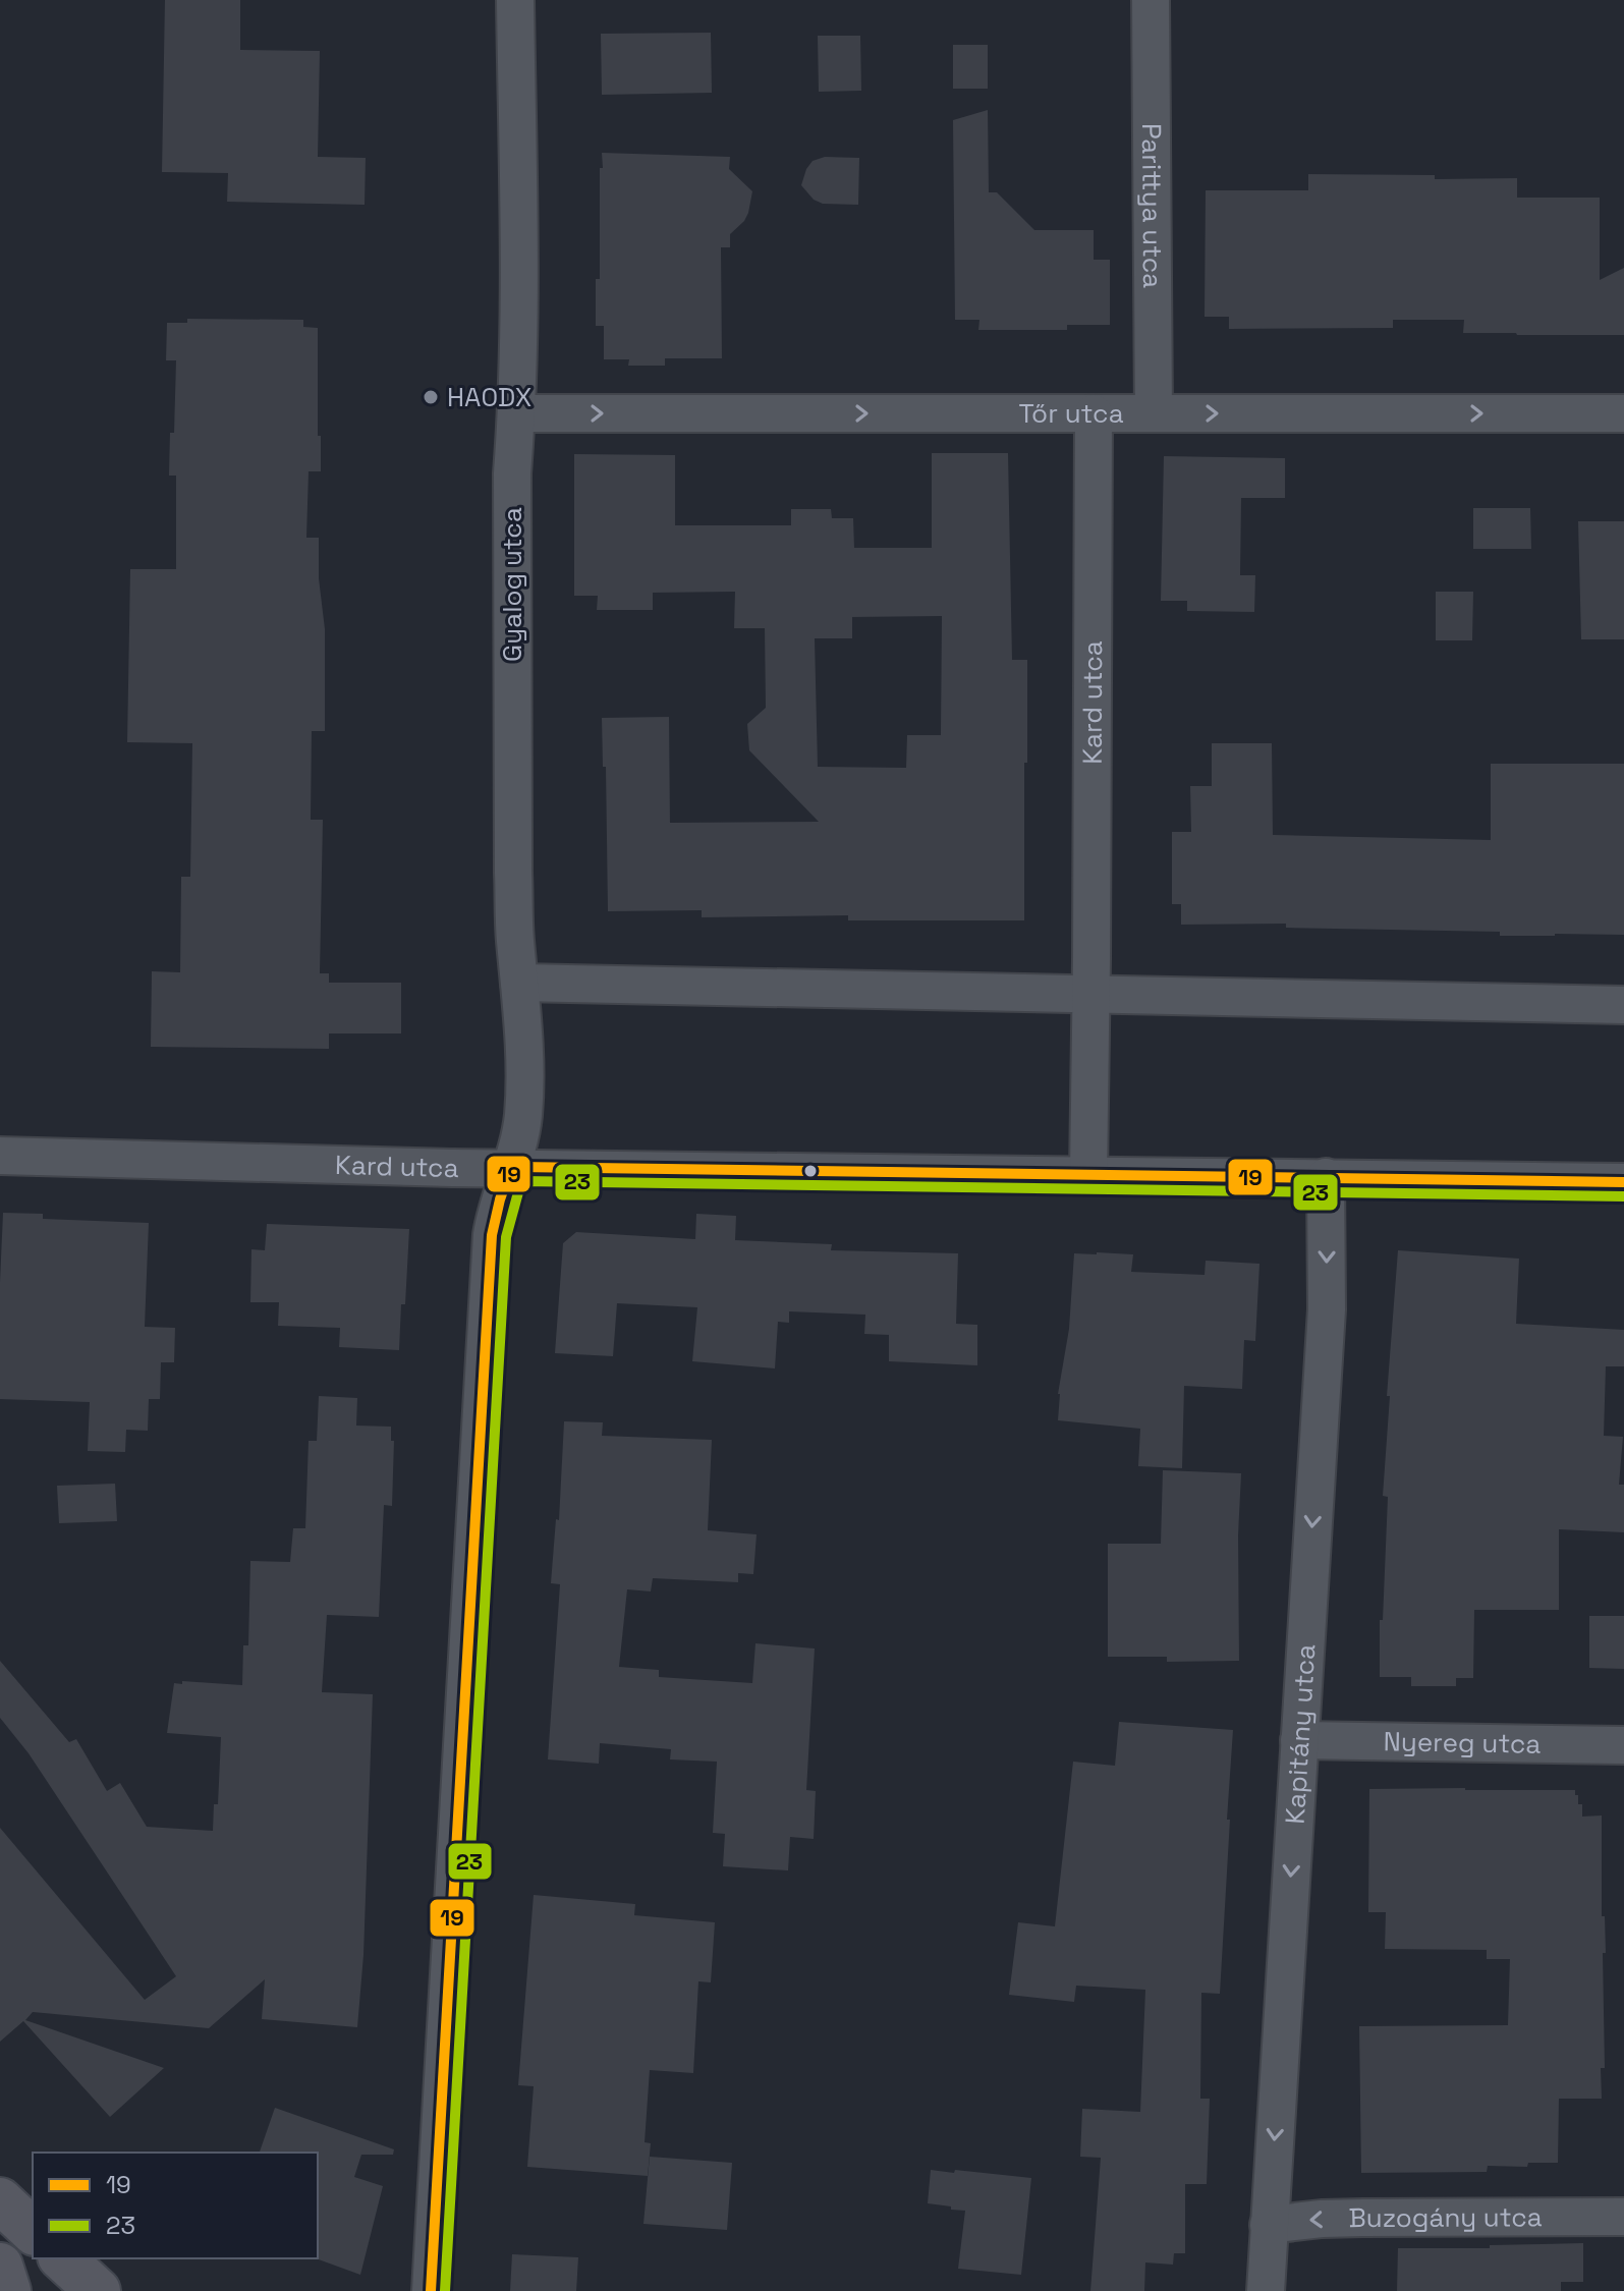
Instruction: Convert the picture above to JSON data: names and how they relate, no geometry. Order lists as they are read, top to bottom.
{
  "streets": {
    "street": [
      "Parittya utca",
      "Tőr utca",
      "Gyalog utca",
      "Kard utca",
      "Kapitány utca",
      "Nyereg utca",
      "Buzogány utca"
    ]
  },
  "crossings": [
    ["Parittya utca", "Tőr utca"],
    ["Tőr utca", "Gyalog utca"],
    ["Tőr utca", "Kard utca"],
    ["Gyalog utca", "Kard utca"],
    ["Kard utca", "Kapitány utca"],
    ["Kapitány utca", "Nyereg utca"],
    ["Kapitány utca", "Buzogány utca"]
  ],
  "one_way": ["Tőr utca", "Kapitány utca", "Buzogány utca"],
  "places": ["HA0DX"],
  "lines": ["transit line 19", "transit line 23"],
  "legend": ["19", "23"]
}
